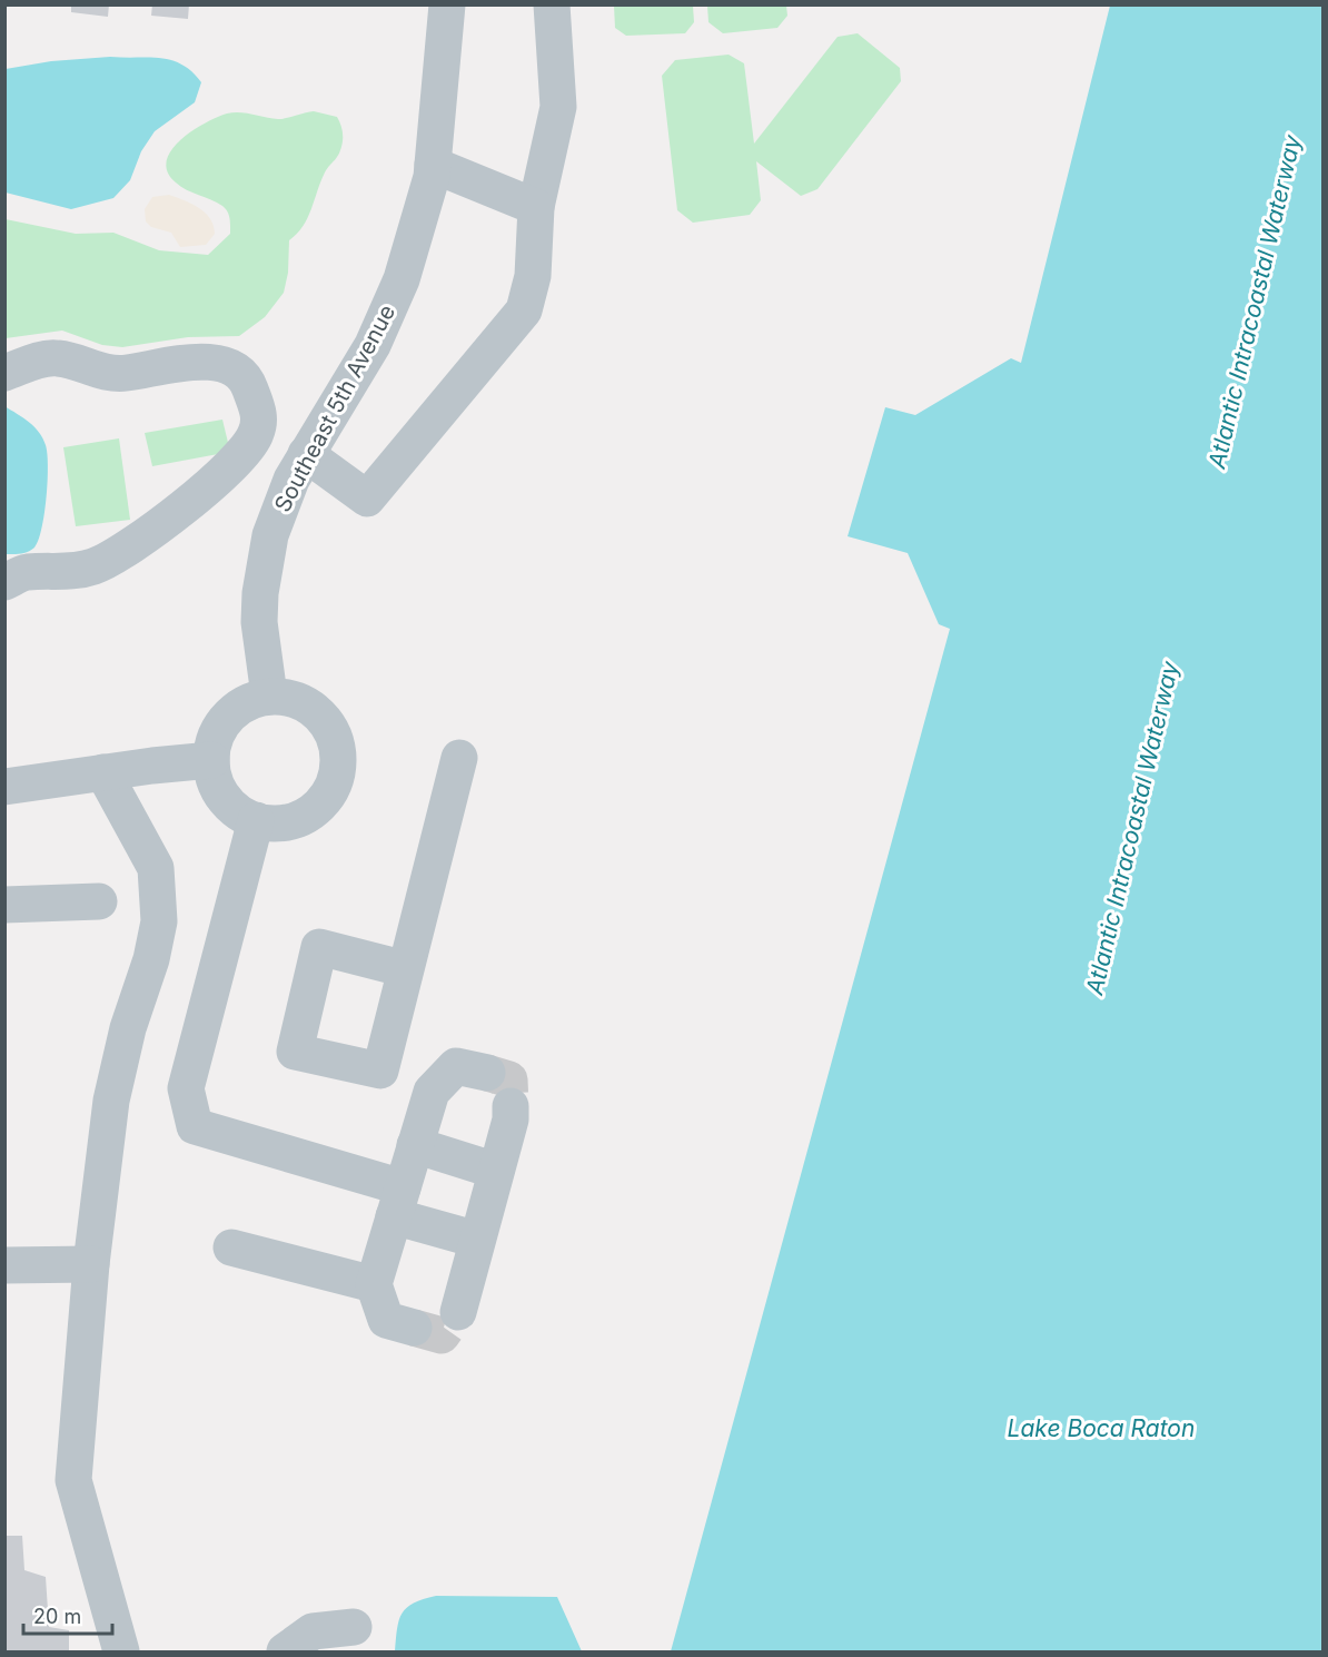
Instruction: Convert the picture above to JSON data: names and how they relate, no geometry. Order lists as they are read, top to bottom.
{
  "streets": {
    "street": ["Southeast 5th Avenue"]
  },
  "water": ["Atlantic Intracoastal Waterway", "Lake Boca Raton"],
  "scale_bar": "20 m"
}
